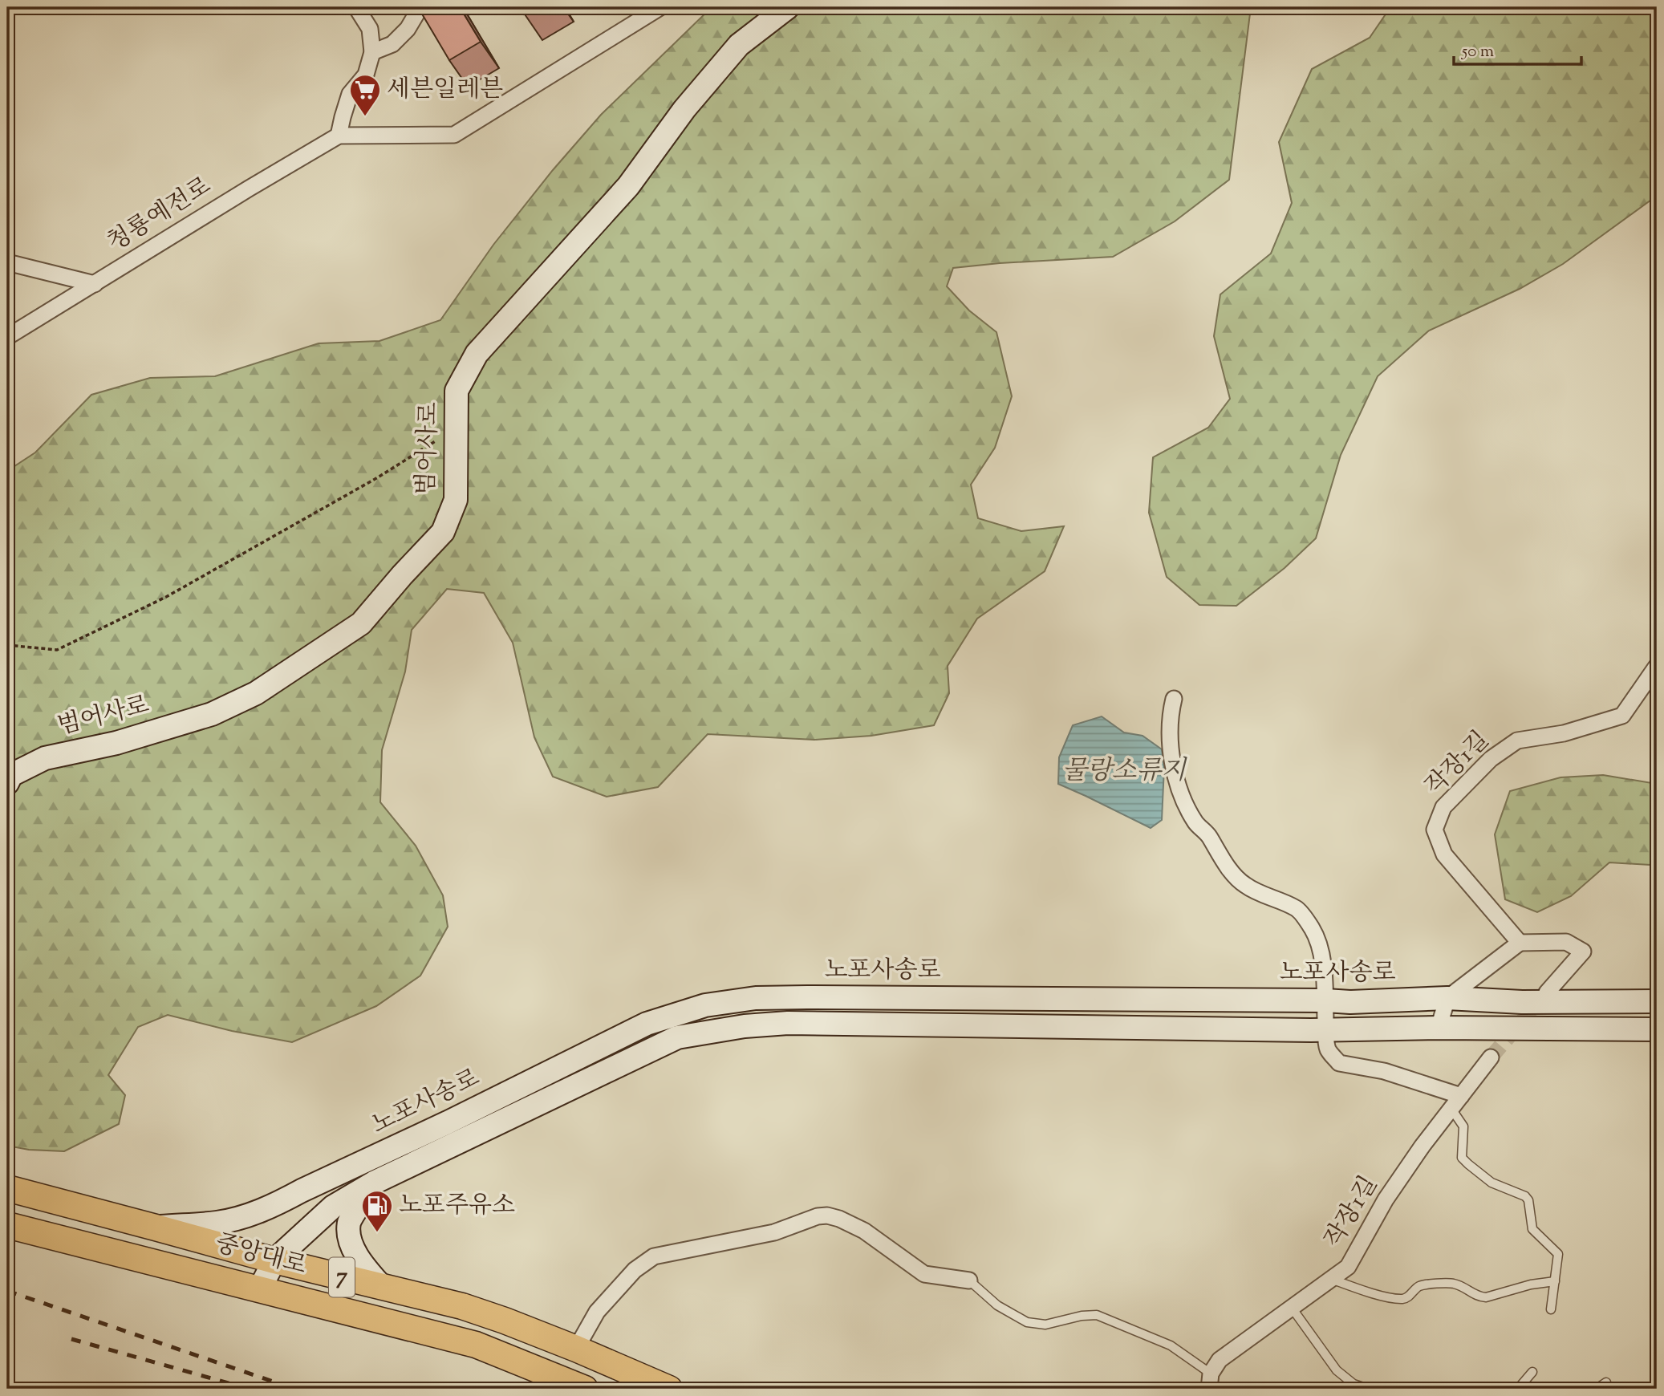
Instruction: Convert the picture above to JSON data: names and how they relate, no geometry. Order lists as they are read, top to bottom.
{
  "streets": {
    "main road": [
      "범어사로",
      "노포사송로",
      "중앙대로",
      "7"
    ],
    "street": ["청룡예전로", "작장1길"]
  },
  "crossings": [
    ["노포사송로", "중앙대로"]
  ],
  "water": ["물랑소류지"],
  "places": {
    "supermarket": ["세븐일레븐"],
    "fuel station": ["노포주유소"]
  },
  "scale_bar": "50 m"
}
